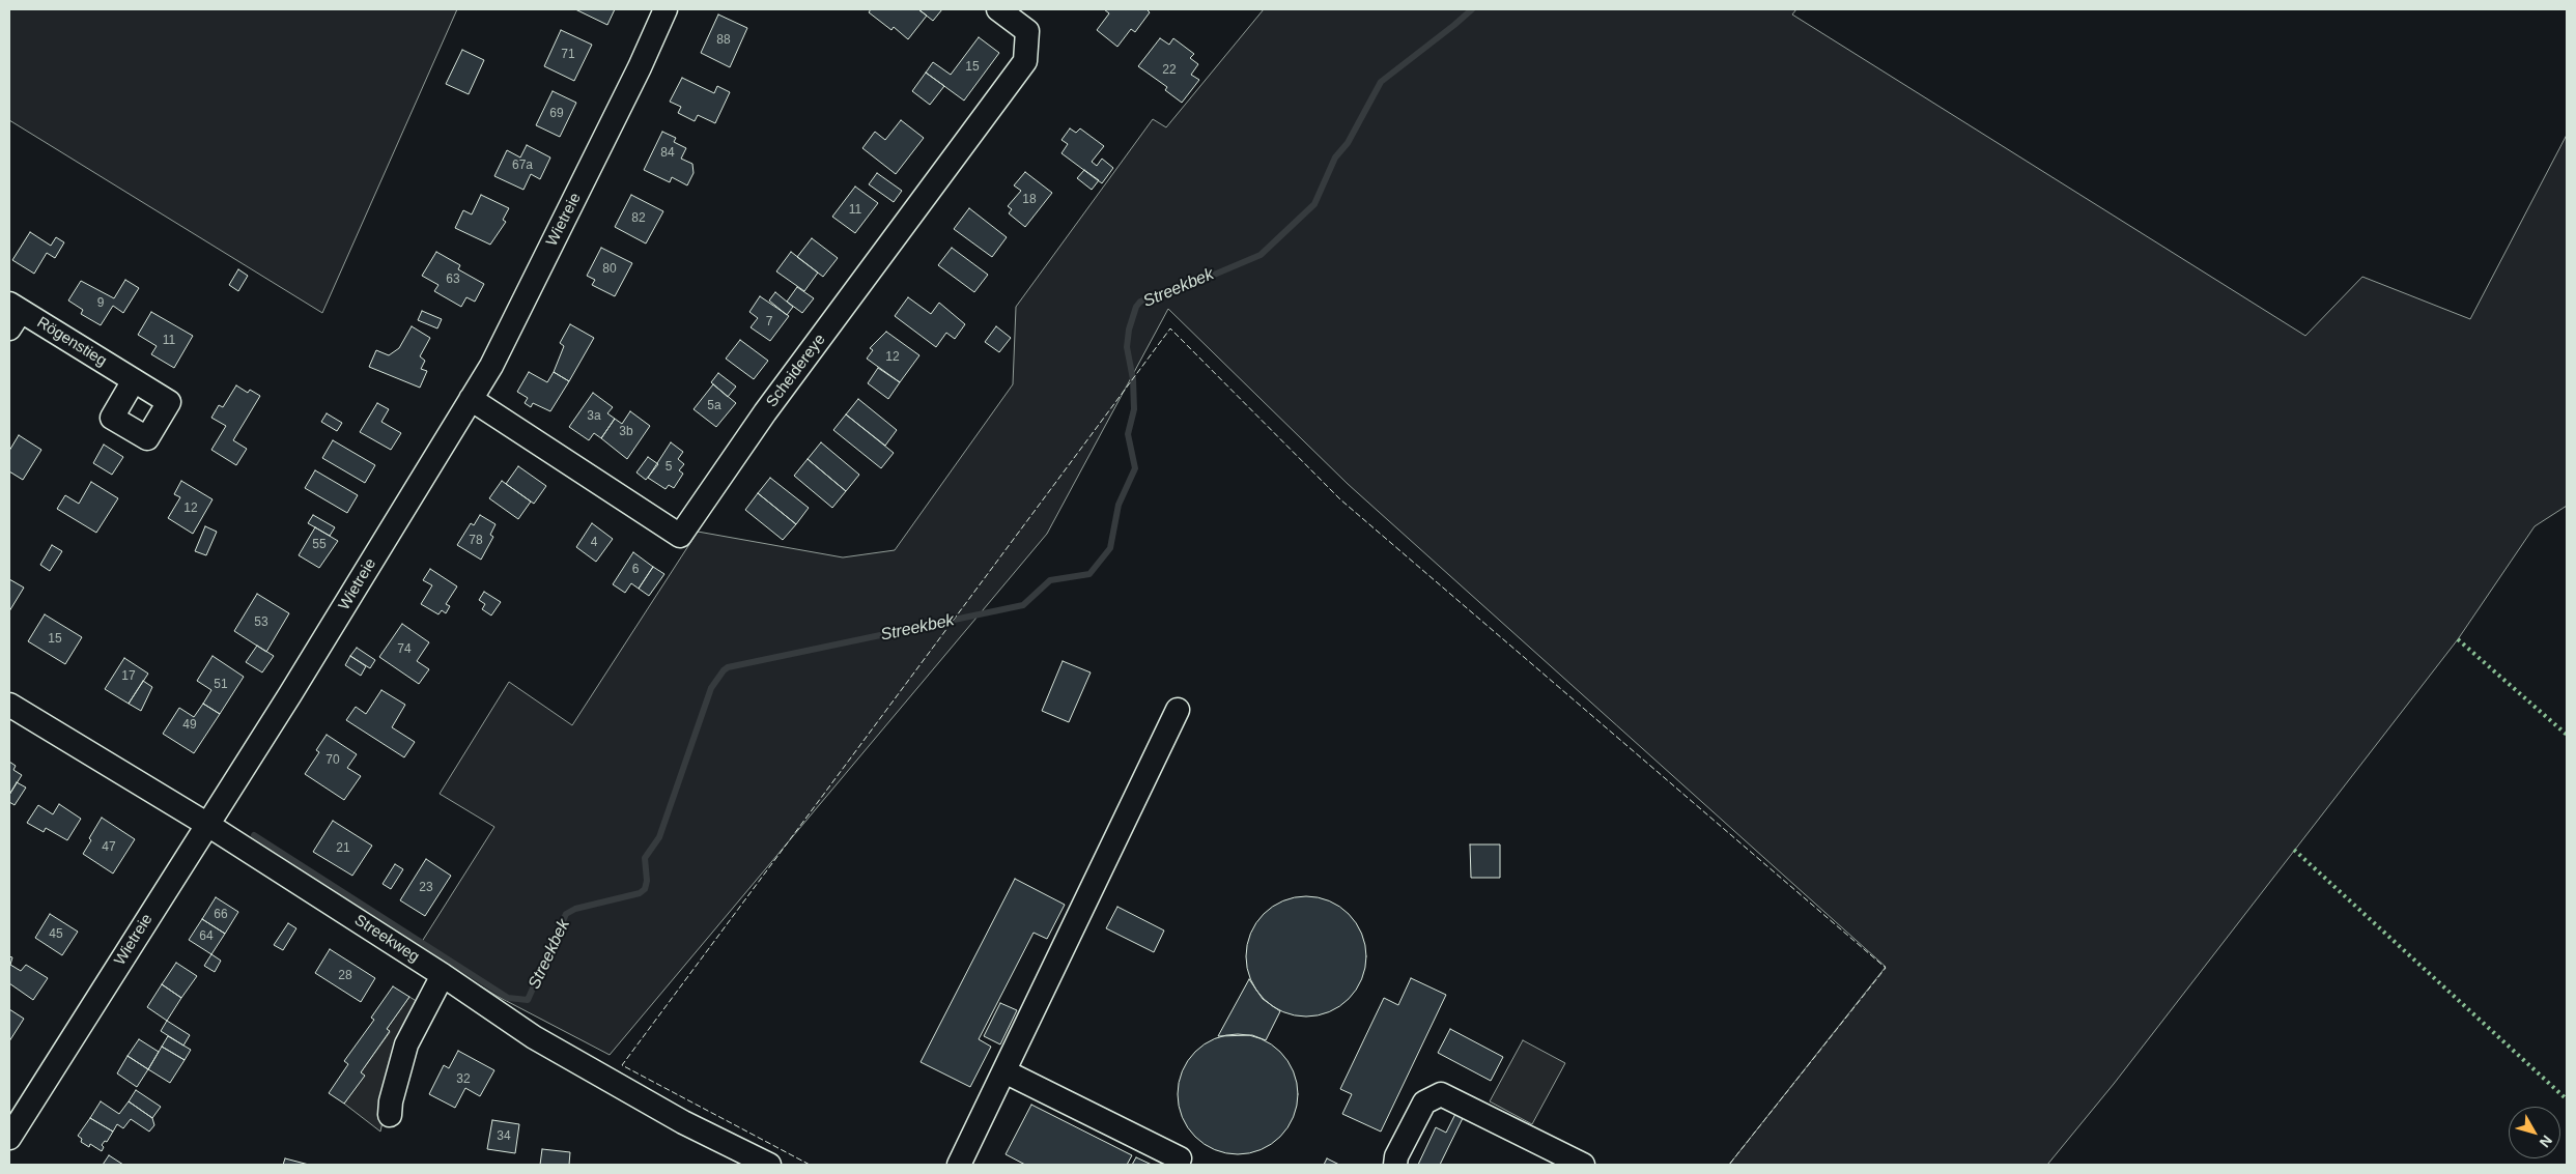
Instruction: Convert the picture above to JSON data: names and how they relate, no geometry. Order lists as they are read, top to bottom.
{
  "streets": {
    "street": [
      "Wietreie",
      "Rögenstieg",
      "Scheidereye",
      "Streekweg"
    ]
  },
  "crossings": [
    ["Wietreie", "Scheidereye"],
    ["Wietreie", "Streekweg"]
  ],
  "water": ["Streekbek"],
  "house_numbers": [
    "88",
    "71",
    "15",
    "22",
    "69",
    "84",
    "67a",
    "18",
    "11",
    "82",
    "80",
    "63",
    "9",
    "7",
    "11",
    "12",
    "5a",
    "3a",
    "3b",
    "5",
    "12",
    "78",
    "4",
    "55",
    "6",
    "53",
    "15",
    "74",
    "17",
    "51",
    "49",
    "70",
    "47",
    "21",
    "23",
    "66",
    "45",
    "64",
    "28",
    "32",
    "34"
  ],
  "north": "bottom right"
}
